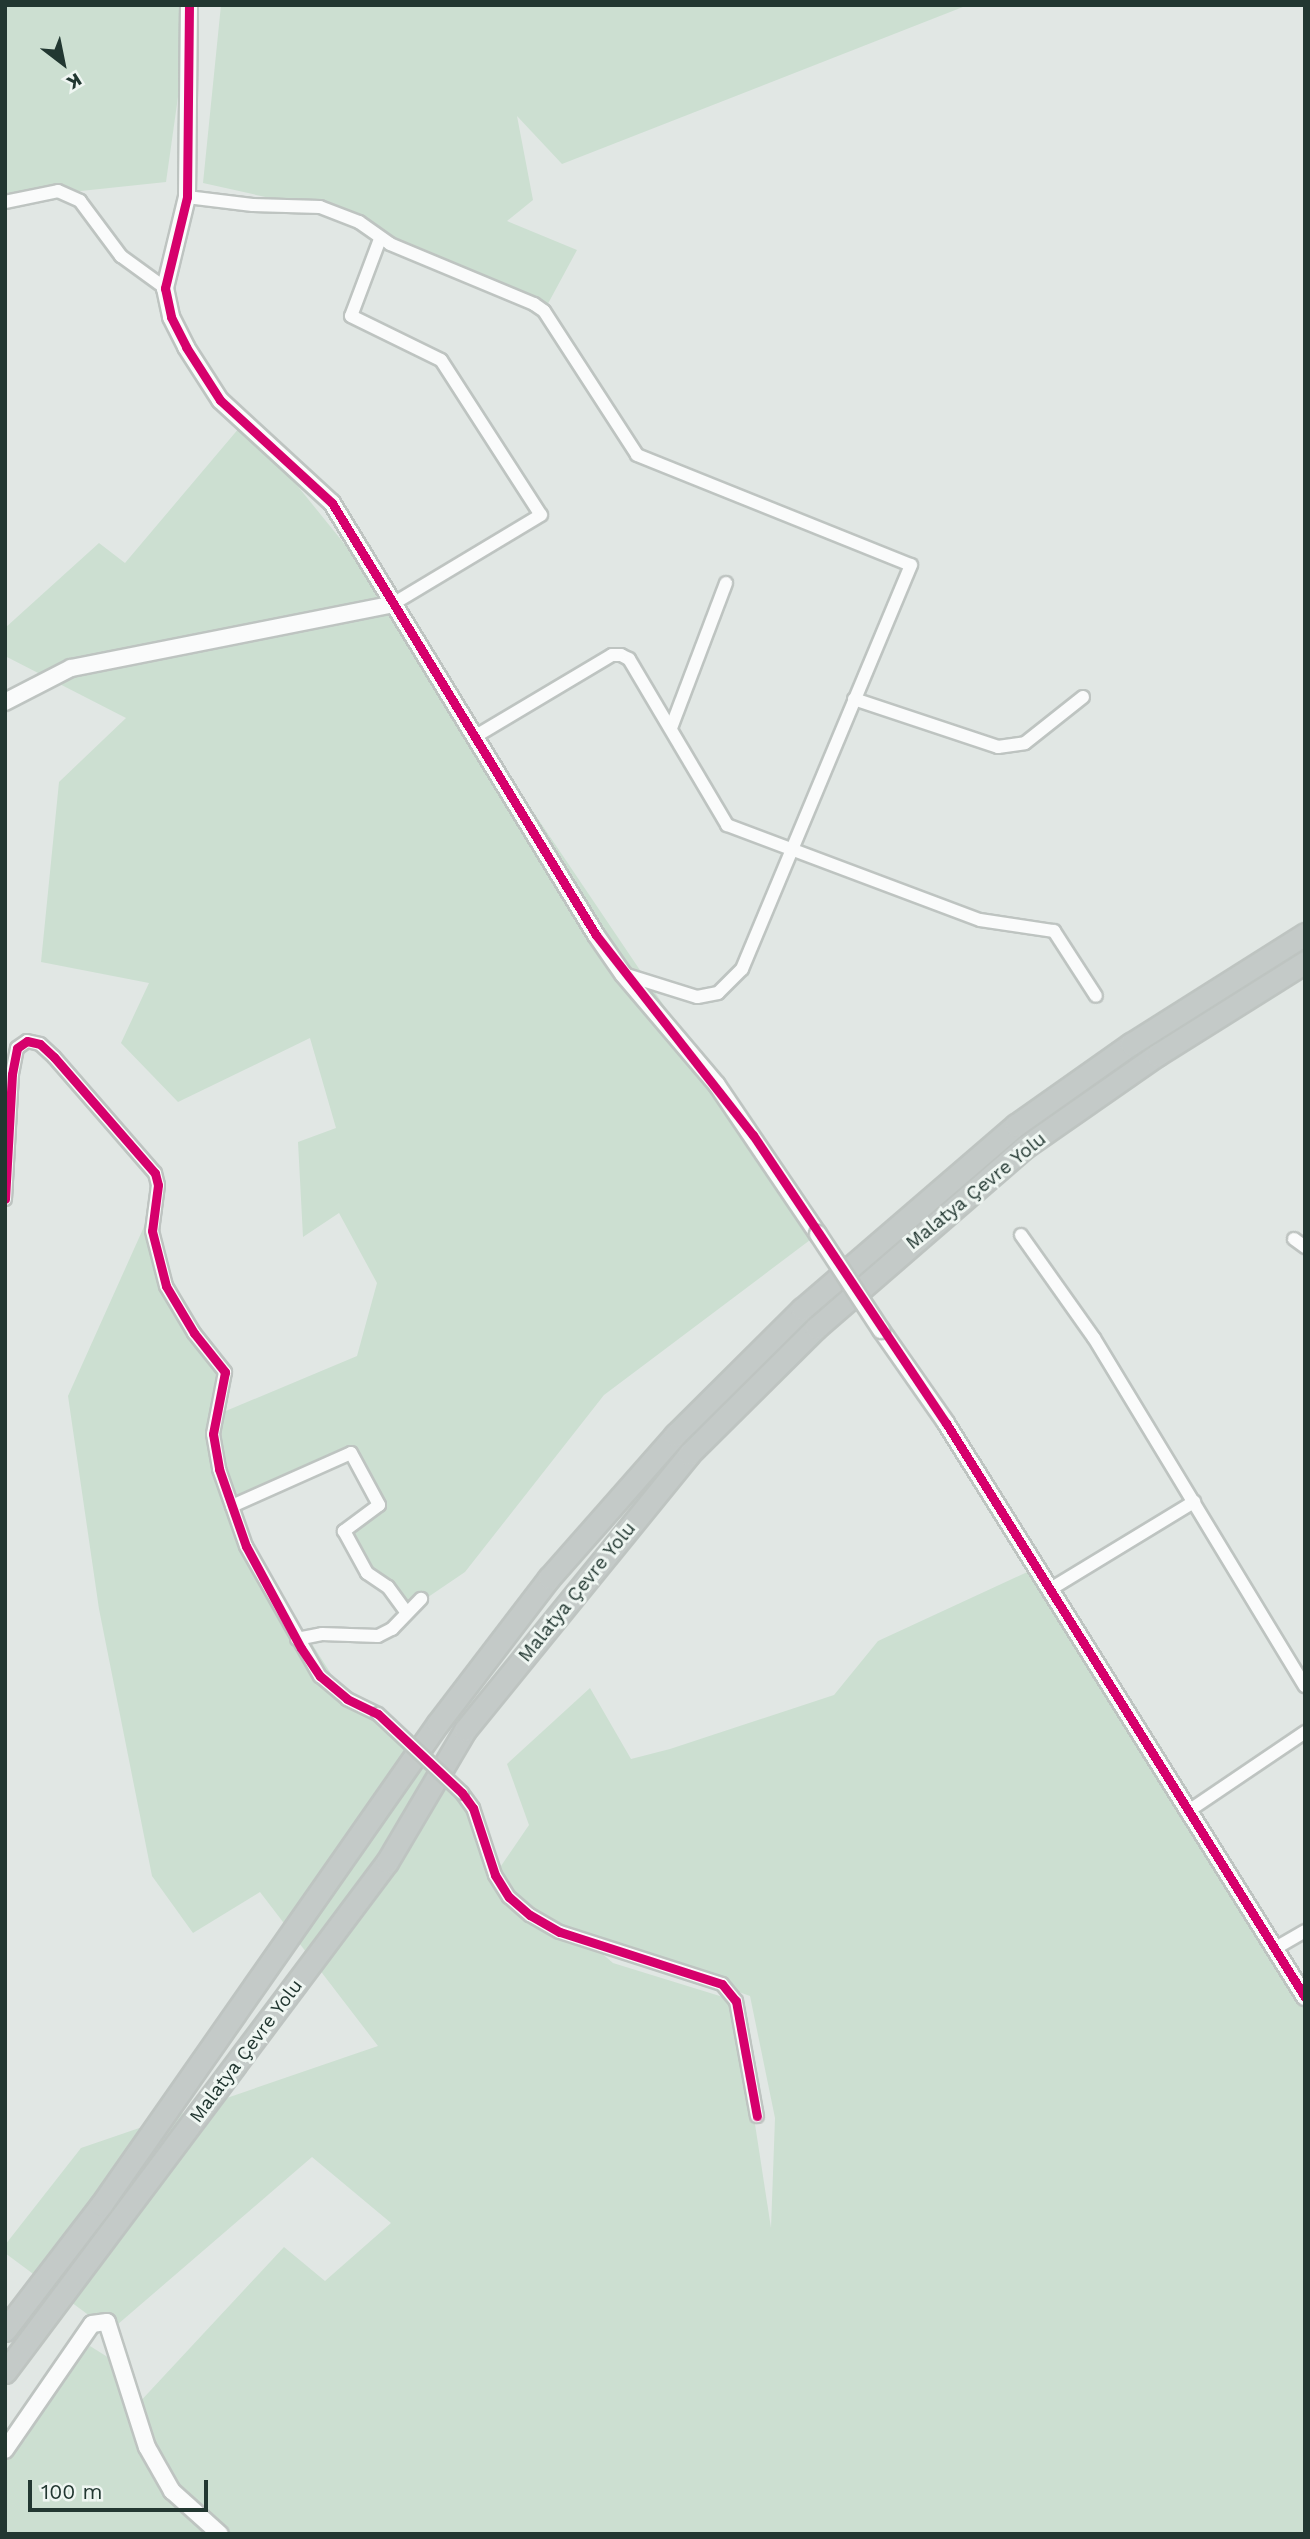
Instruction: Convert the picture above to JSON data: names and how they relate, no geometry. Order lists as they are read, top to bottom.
{
  "streets": {
    "highway": ["Malatya Çevre Yolu"]
  },
  "scale_bar": "100 m",
  "north": "bottom right"
}
